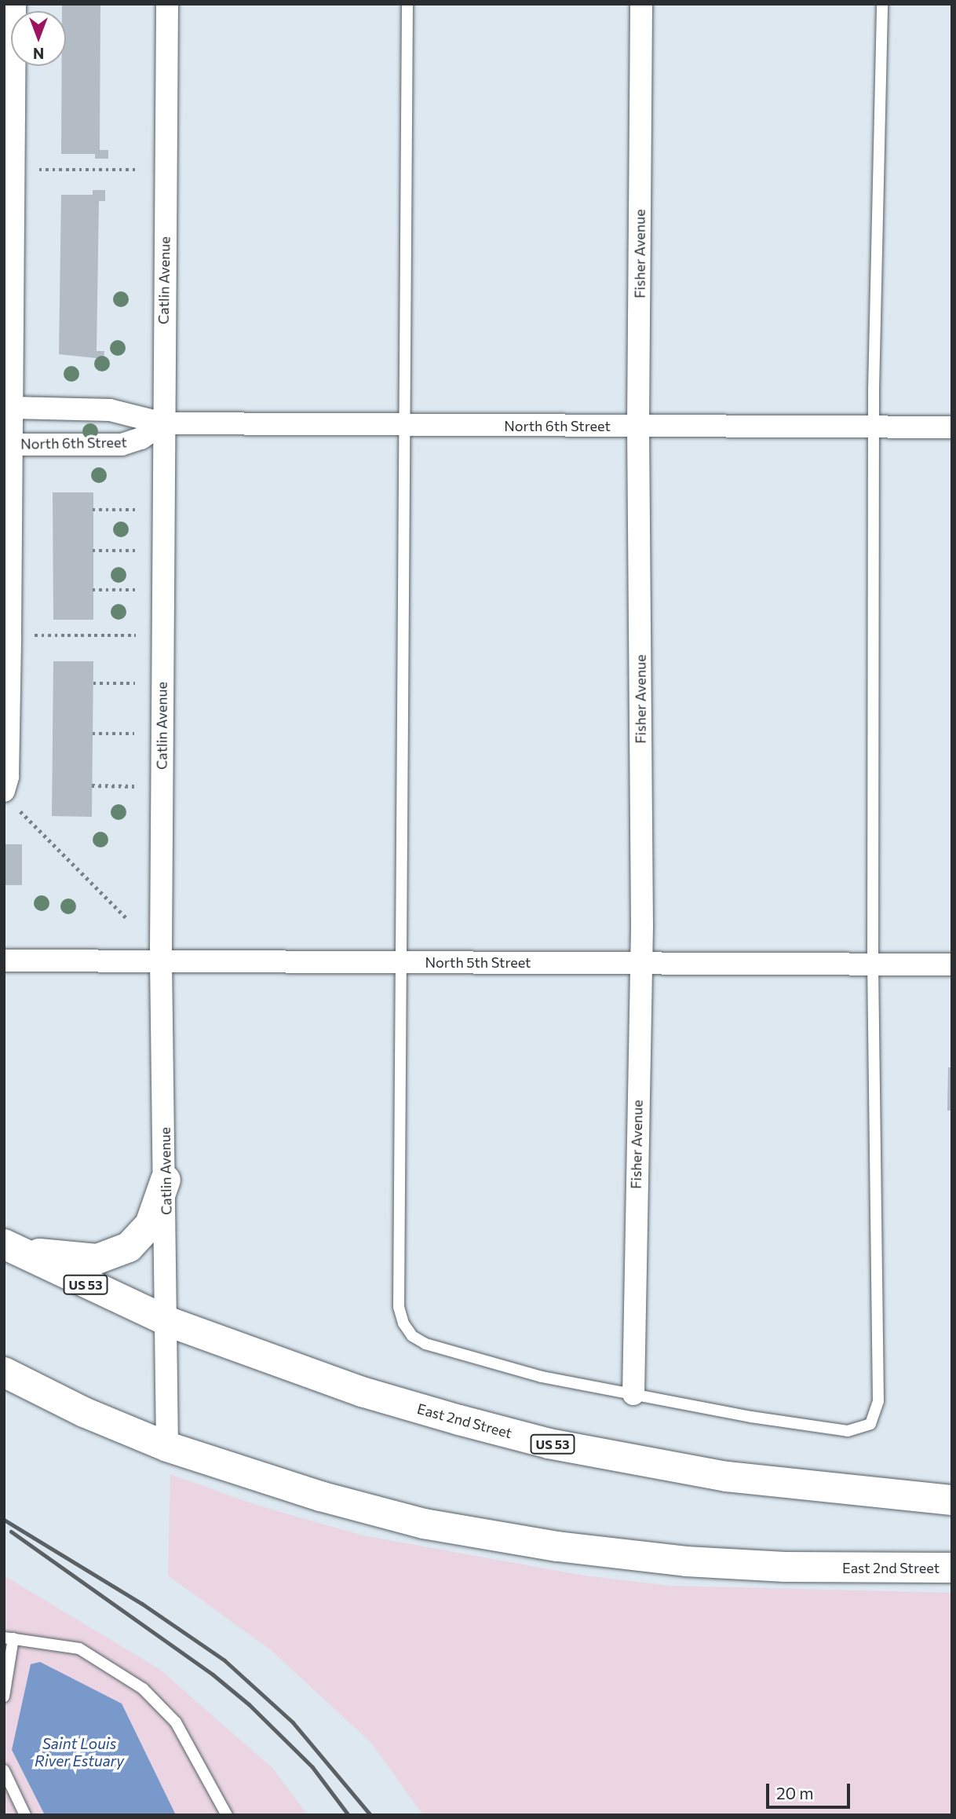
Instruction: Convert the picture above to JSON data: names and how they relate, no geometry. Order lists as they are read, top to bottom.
{
  "streets": {
    "highway": ["US 53", "East 2nd Street"],
    "street": [
      "Fisher Avenue",
      "Catlin Avenue",
      "North 6th Street",
      "North 5th Street"
    ]
  },
  "crossings": [
    ["Fisher Avenue", "North 6th Street"],
    ["Fisher Avenue", "North 5th Street"],
    ["Catlin Avenue", "North 6th Street"],
    ["Catlin Avenue", "North 5th Street"],
    ["Catlin Avenue", "East 2nd Street"]
  ],
  "water": ["Saint Louis River Estuary"],
  "scale_bar": "20 m",
  "north": "bottom"
}
